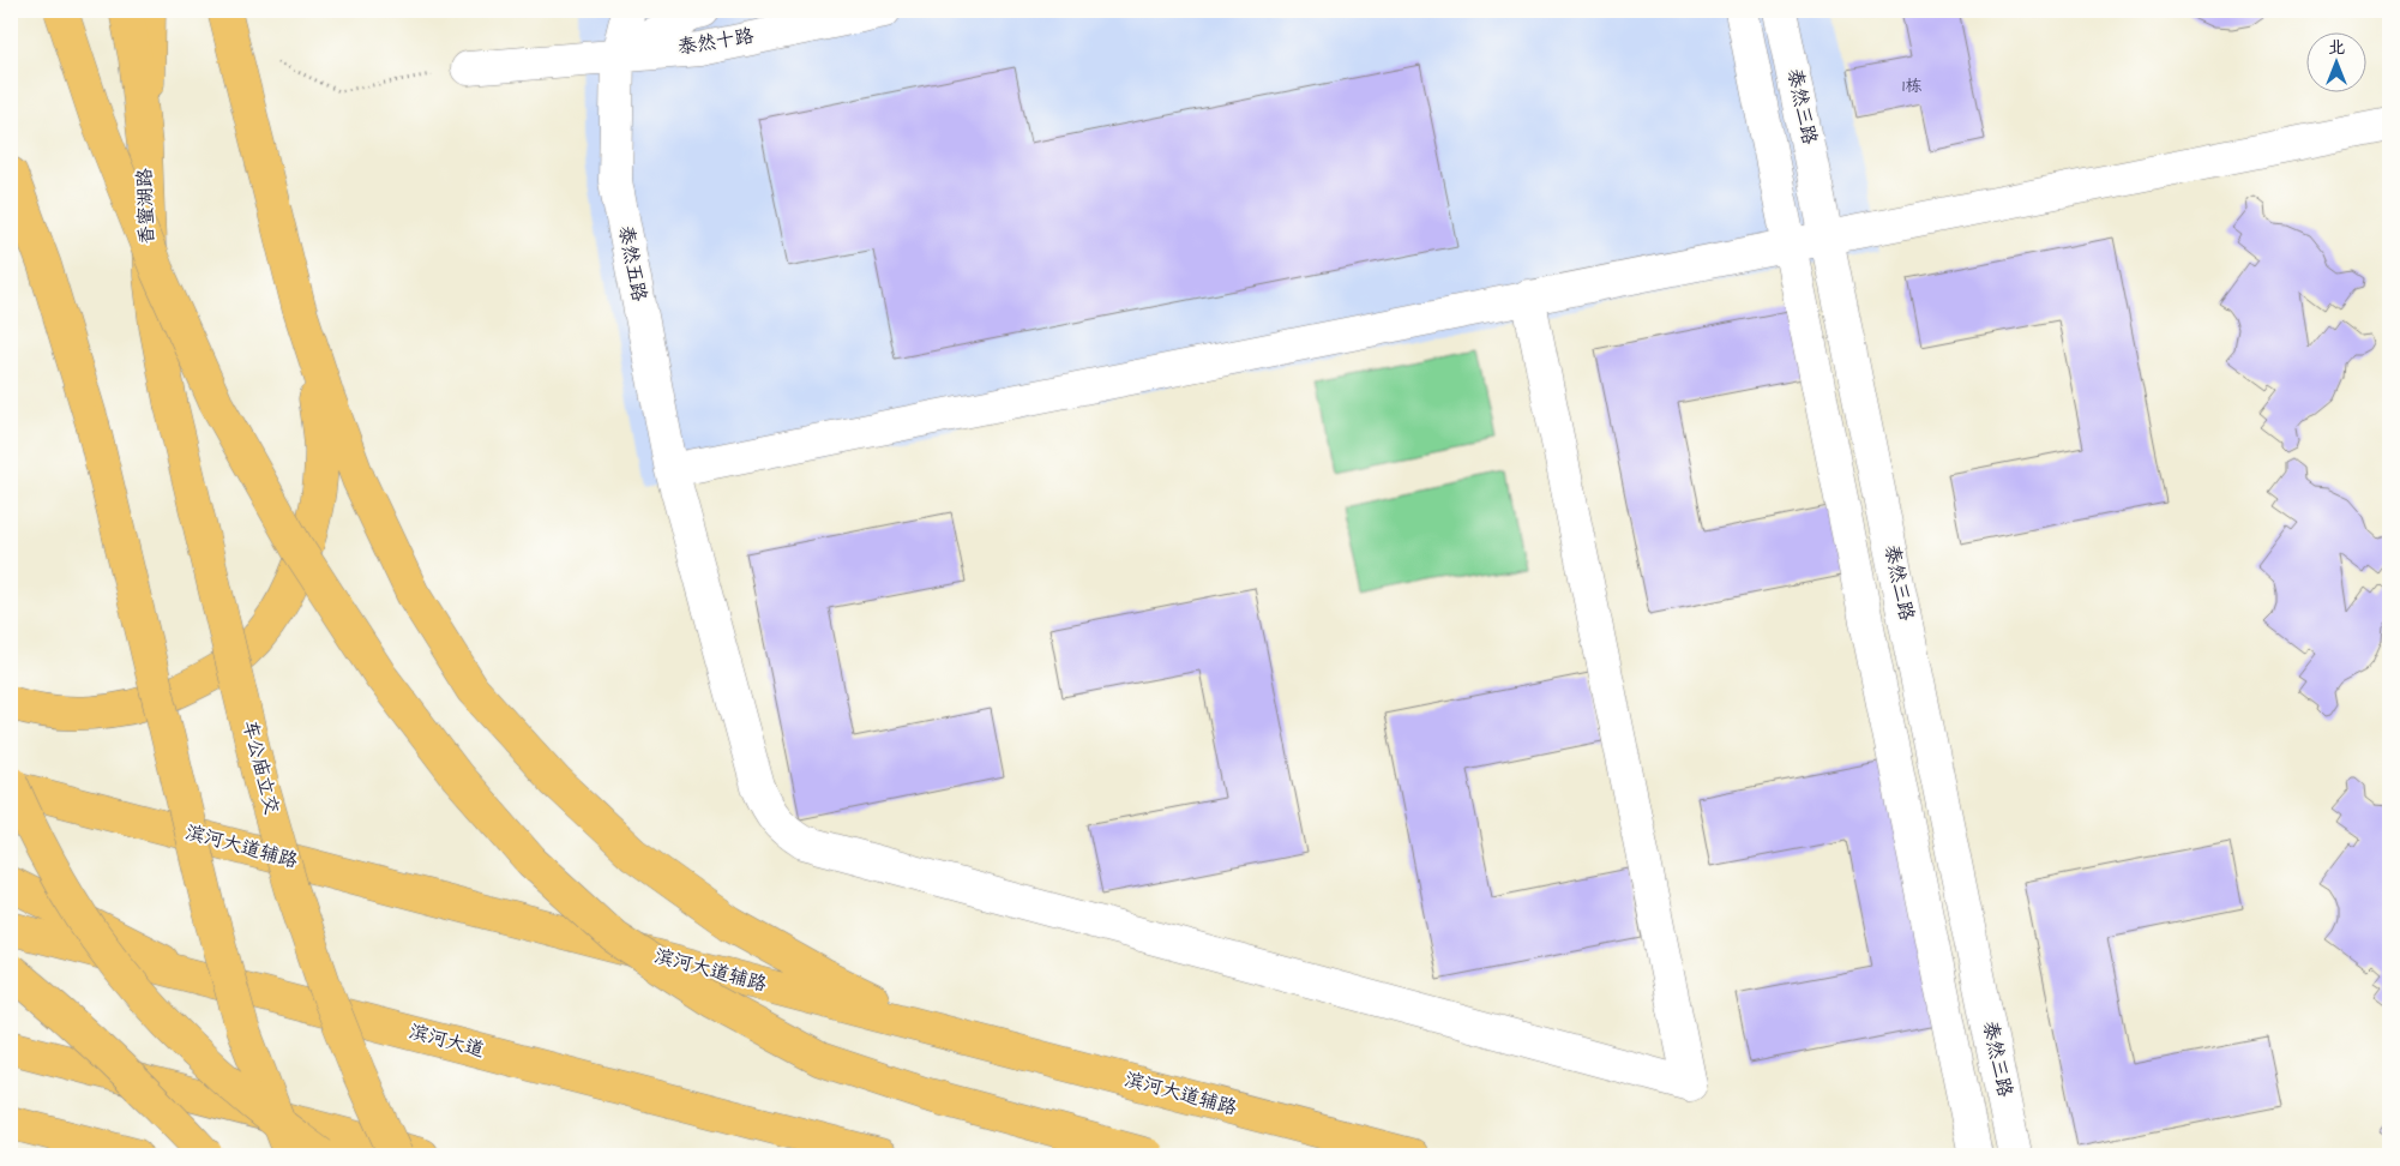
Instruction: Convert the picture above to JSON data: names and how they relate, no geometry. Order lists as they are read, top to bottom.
{
  "streets": {
    "main road": [
      "香蜜湖路",
      "车公庙立交",
      "滨河大道辅路",
      "滨河大道"
    ],
    "street": ["泰然十路", "泰然三路", "泰然五路"]
  },
  "crossings": [
    ["泰然十路", "泰然五路"],
    ["香蜜湖路", "车公庙立交"]
  ],
  "house_numbers": ["1栋"],
  "north": "top"
}
